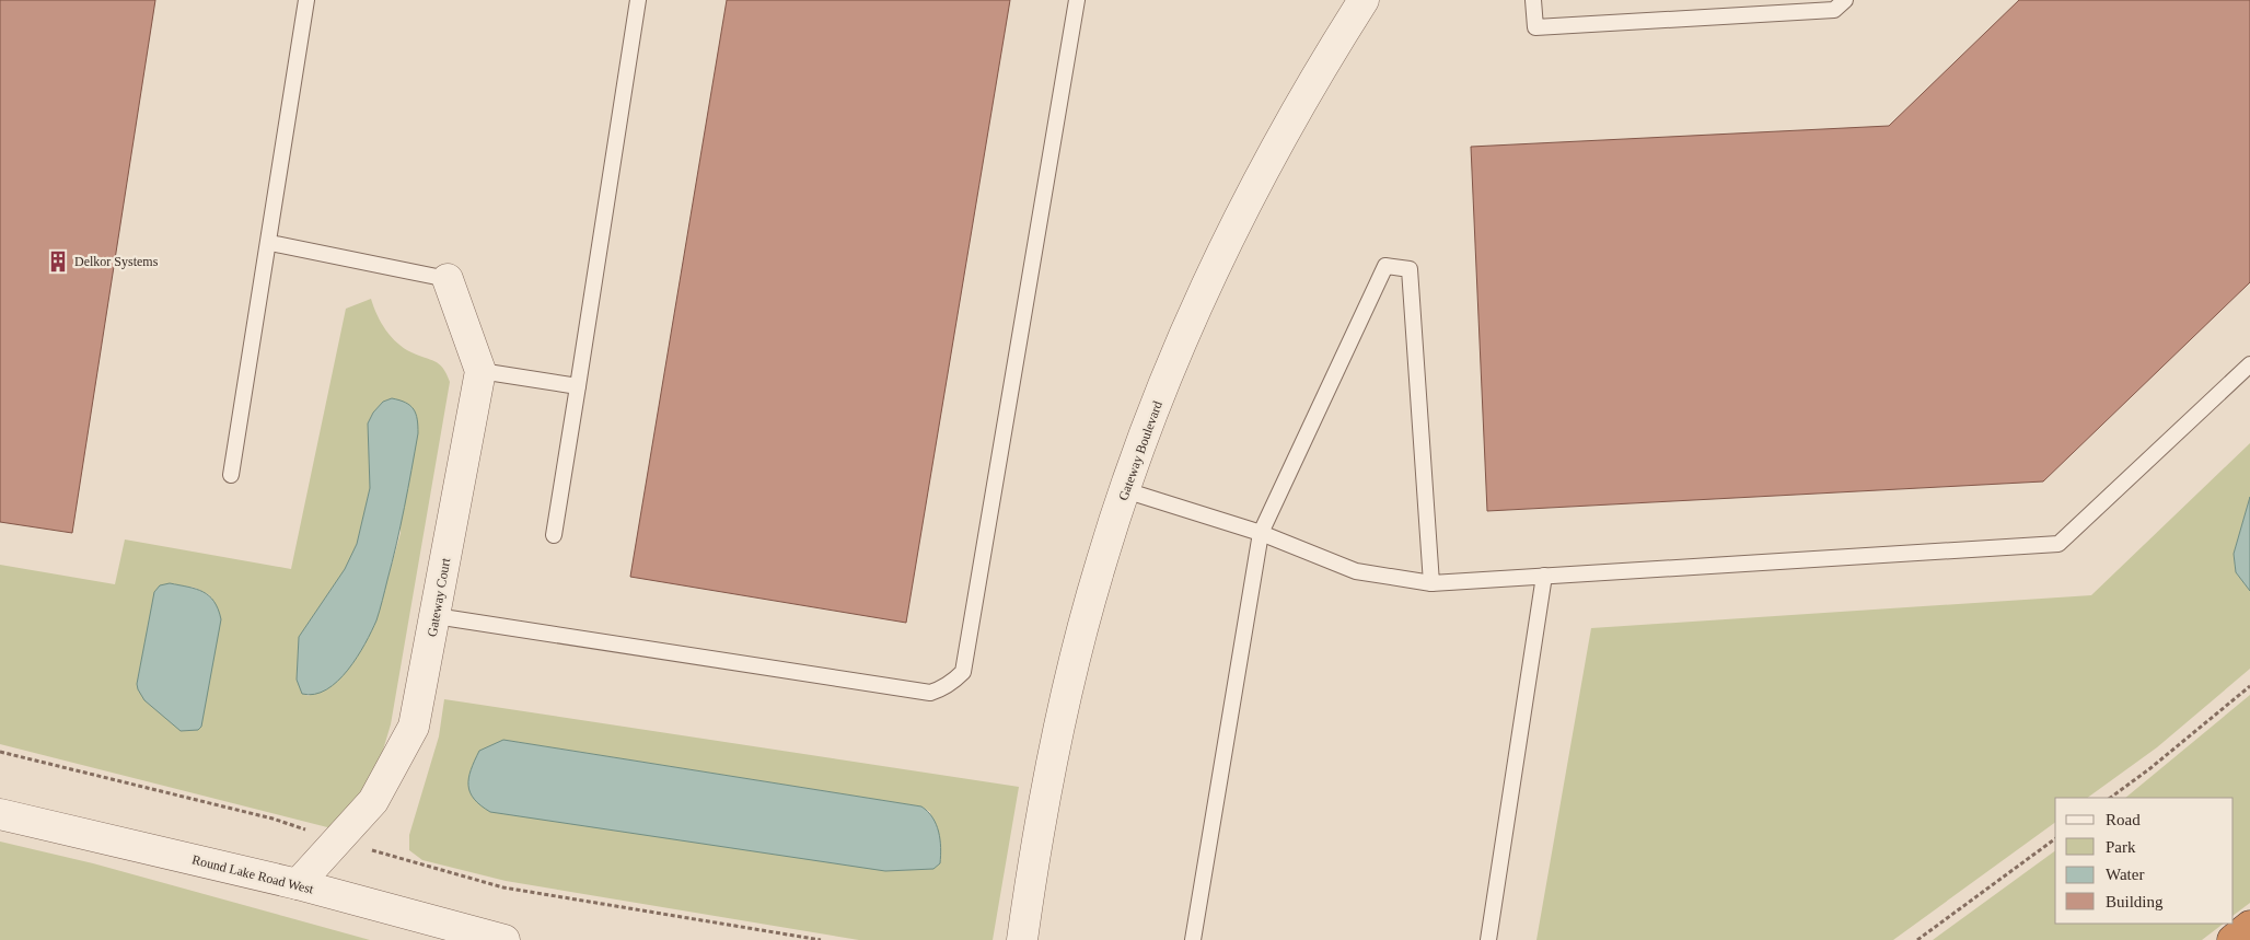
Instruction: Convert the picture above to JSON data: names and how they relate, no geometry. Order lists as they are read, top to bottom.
{
  "streets": {
    "street": ["Gateway Boulevard", "Gateway Court", "Round Lake Road West"]
  },
  "crossings": [
    ["Gateway Court", "Round Lake Road West"]
  ],
  "places": {
    "building": ["Delkor Systems"]
  },
  "legend": [
    "Road",
    "Park",
    "Water",
    "Building"
  ]
}
